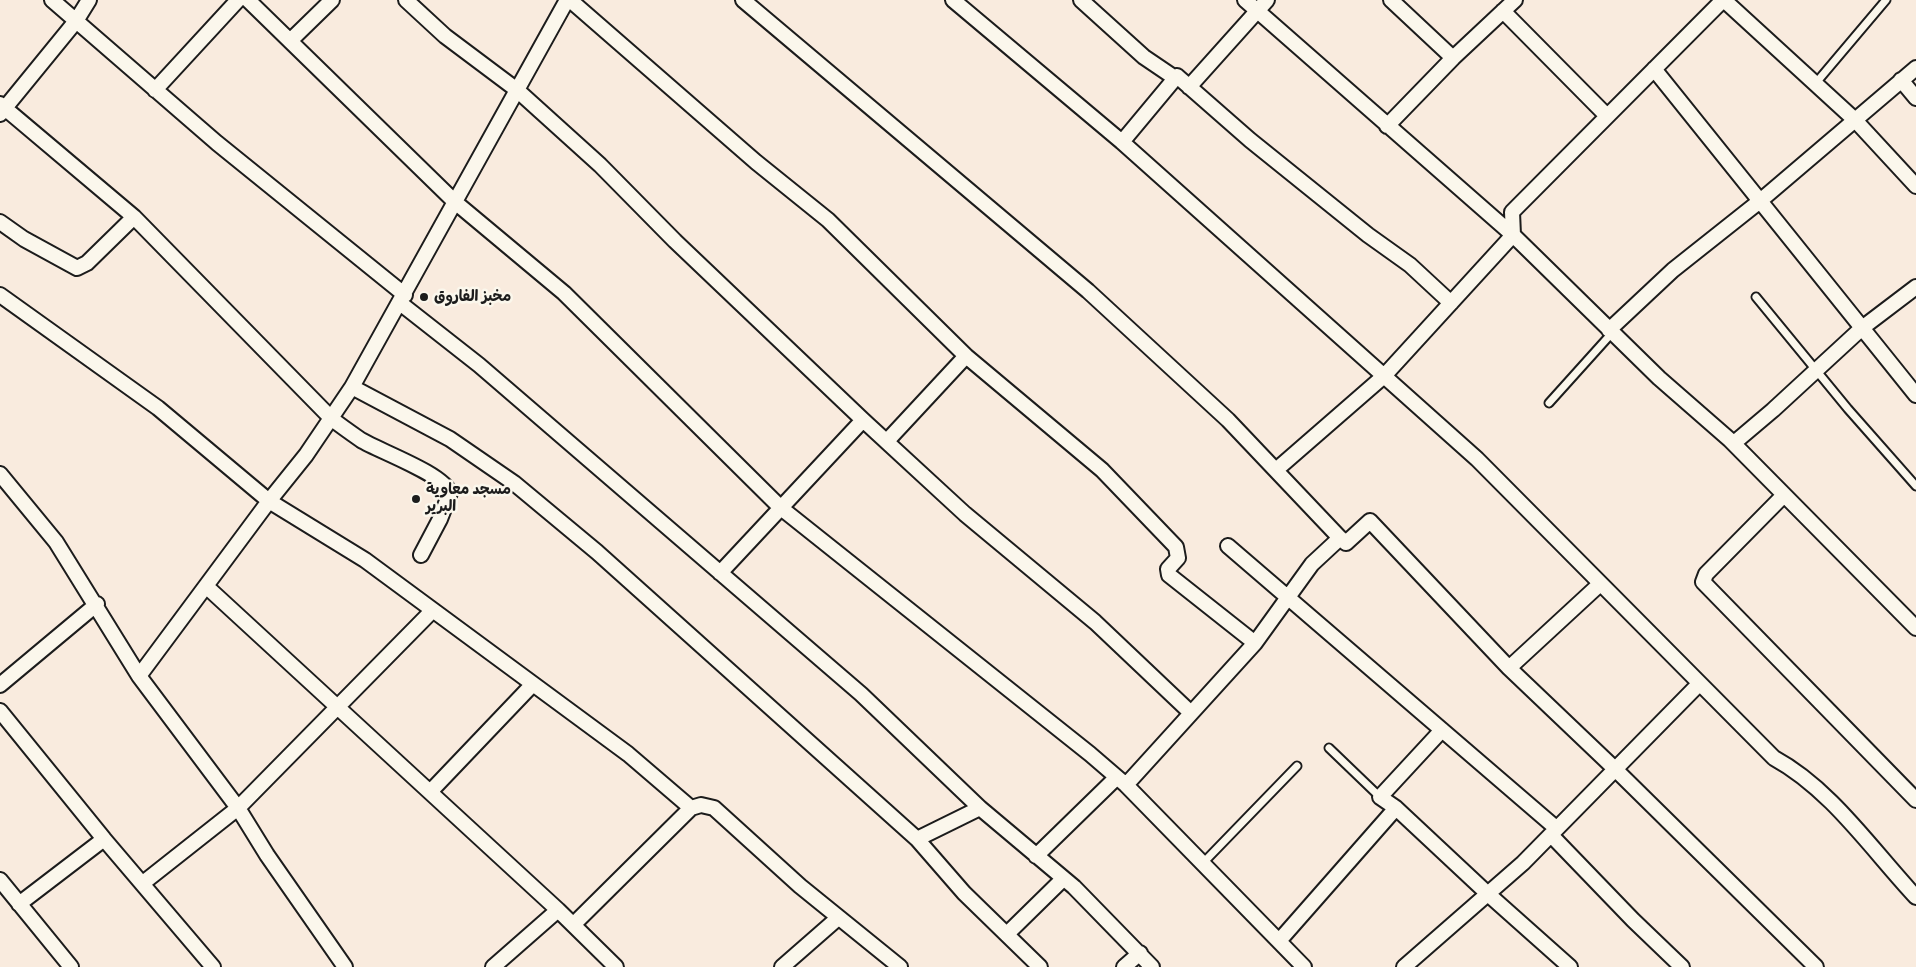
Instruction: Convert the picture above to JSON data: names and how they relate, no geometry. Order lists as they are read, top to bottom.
{
  "places": ["مخبز الفاروق", "مسجد معاوية البرير"]
}
